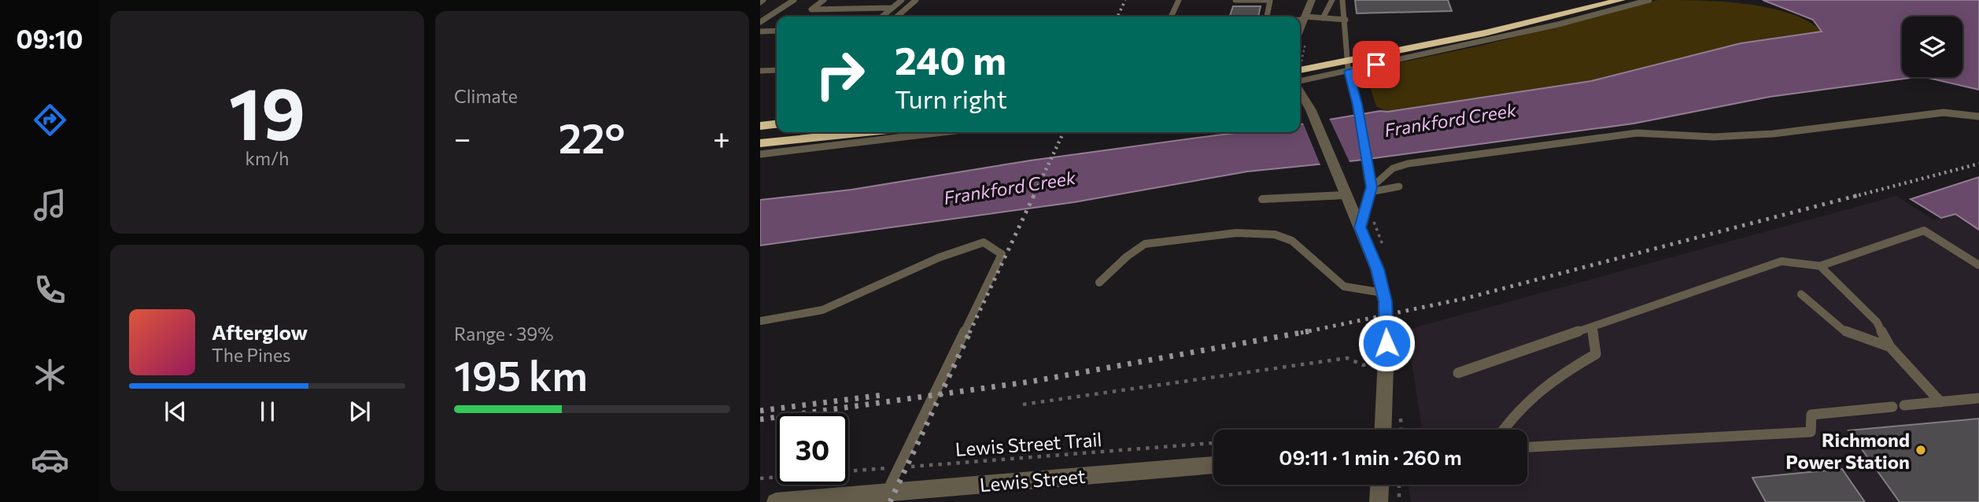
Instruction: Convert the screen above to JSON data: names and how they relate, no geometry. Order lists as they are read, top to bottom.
{
  "streets": {
    "street": ["Lewis Street"],
    "path": ["Lewis Street Trail"]
  },
  "water": ["Frankford Creek"],
  "places": ["Richmond Power Station"],
  "page": {
    "tabs": "09:10",
    "tile": [
      ["19", "km/h"],
      "Climate",
      ["Range · 39%", "195 km"]
    ],
    "turn": ["240 m", "Turn right"],
    "heat": ["−", "22°", "+"],
    "song": ["Afterglow", "The Pines"],
    "limit": "30",
    "trip": "09:11 · 1 min · 260 m"
  }
}
